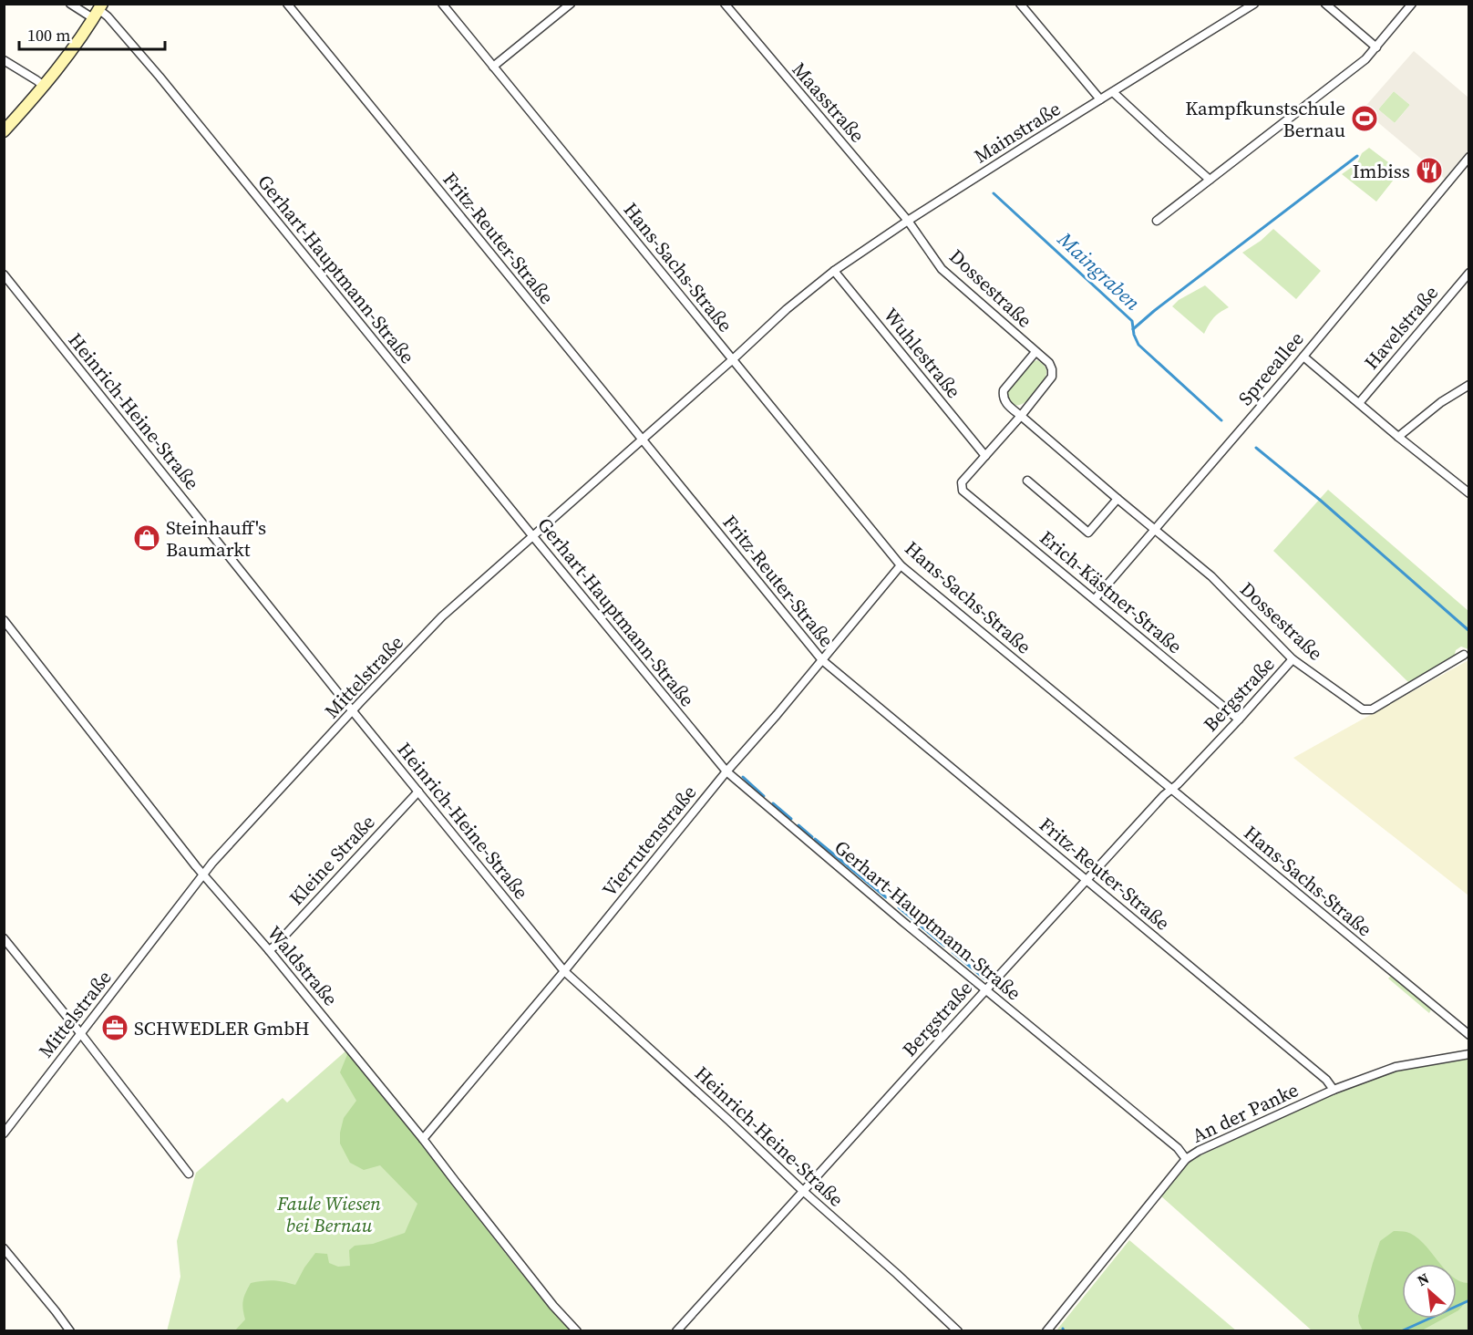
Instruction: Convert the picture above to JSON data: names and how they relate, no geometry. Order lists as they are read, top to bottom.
{
  "streets": {
    "street": [
      "Maasstraße",
      "Mainstraße",
      "Fritz-Reuter-Straße",
      "Hans-Sachs-Straße",
      "Gerhart-Hauptmann-Straße",
      "Dossestraße",
      "Havelstraße",
      "Wuhlestraße",
      "Spreeallee",
      "Heinrich-Heine-Straße",
      "Erich-Kästner-Straße",
      "Mittelstraße",
      "Bergstraße",
      "Vierrutenstraße",
      "Kleine Straße",
      "Waldstraße",
      "An der Panke"
    ]
  },
  "crossings": [
    ["Maasstraße", "Mainstraße"],
    ["Maasstraße", "Dossestraße"],
    ["Mainstraße", "Dossestraße"],
    ["Mainstraße", "Wuhlestraße"],
    ["Mainstraße", "Mittelstraße"],
    ["Fritz-Reuter-Straße", "Mittelstraße"],
    ["Fritz-Reuter-Straße", "Bergstraße"],
    ["Fritz-Reuter-Straße", "Vierrutenstraße"],
    ["Fritz-Reuter-Straße", "An der Panke"],
    ["Hans-Sachs-Straße", "Mittelstraße"],
    ["Hans-Sachs-Straße", "Bergstraße"],
    ["Hans-Sachs-Straße", "Vierrutenstraße"],
    ["Gerhart-Hauptmann-Straße", "Mittelstraße"],
    ["Gerhart-Hauptmann-Straße", "Bergstraße"],
    ["Gerhart-Hauptmann-Straße", "Vierrutenstraße"],
    ["Gerhart-Hauptmann-Straße", "An der Panke"],
    ["Dossestraße", "Spreeallee"],
    ["Dossestraße", "Bergstraße"],
    ["Wuhlestraße", "Erich-Kästner-Straße"],
    ["Spreeallee", "Erich-Kästner-Straße"],
    ["Heinrich-Heine-Straße", "Mittelstraße"],
    ["Heinrich-Heine-Straße", "Bergstraße"],
    ["Heinrich-Heine-Straße", "Vierrutenstraße"],
    ["Heinrich-Heine-Straße", "Kleine Straße"],
    ["Erich-Kästner-Straße", "Bergstraße"],
    ["Mittelstraße", "Waldstraße"],
    ["Vierrutenstraße", "Waldstraße"],
    ["Kleine Straße", "Waldstraße"]
  ],
  "water": ["Maingraben"],
  "parks": ["Faule Wiesen bei Bernau"],
  "places": {
    "sports": ["Kampfkunstschule Bernau"],
    "restaurant": ["Imbiss"],
    "shop": ["Steinhauff's Baumarkt"],
    "office": ["SCHWEDLER GmbH"]
  },
  "scale_bar": "100 m",
  "north": "top left"
}
